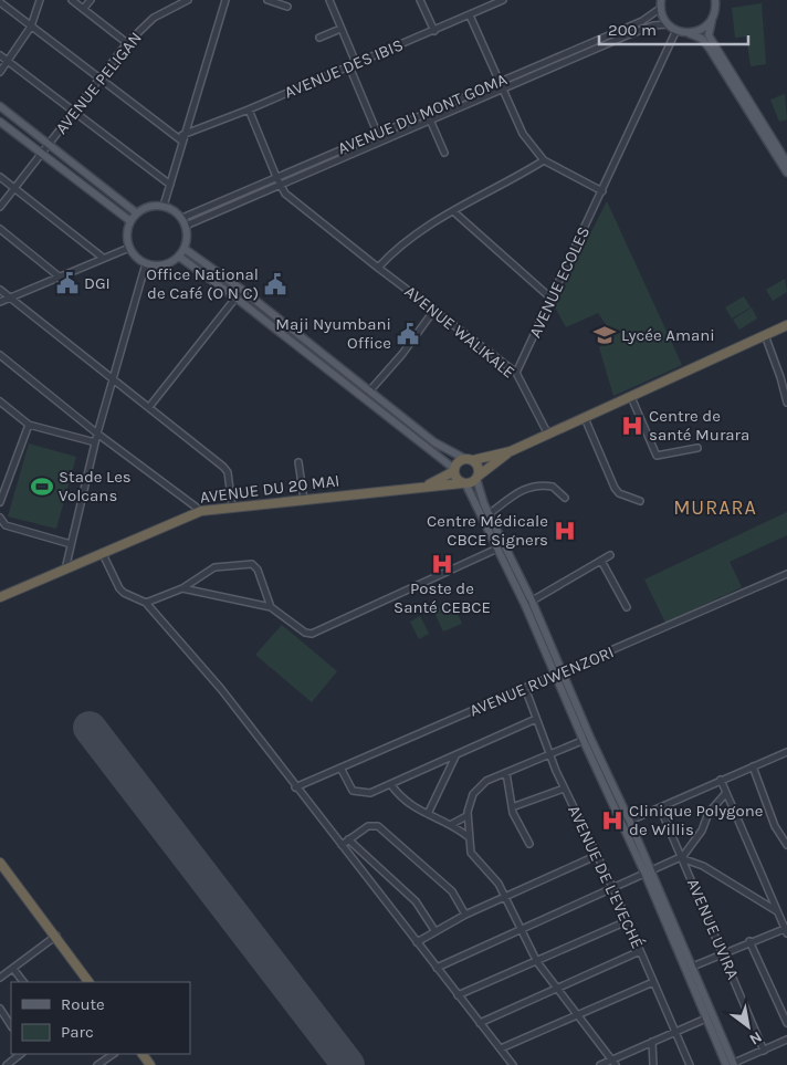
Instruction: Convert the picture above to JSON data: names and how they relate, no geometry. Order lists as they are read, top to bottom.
{
  "streets": {
    "highway": ["AVENUE DU 20 MAI"],
    "street": [
      "AVENUE DES IBIS",
      "AVENUE PELIGAN",
      "AVENUE DU MONT GOMA",
      "AVENUE ECOLES",
      "AVENUE WALIKALE",
      "AVENUE RUWENZORI",
      "AVENUE DE L'EVECHÉ",
      "AVENUE UVIRA"
    ]
  },
  "crossings": [
    ["AVENUE DES IBIS", "AVENUE WALIKALE"],
    ["AVENUE DU MONT GOMA", "AVENUE WALIKALE"],
    ["AVENUE ECOLES", "AVENUE WALIKALE"],
    ["AVENUE RUWENZORI", "AVENUE DE L'EVECHÉ"]
  ],
  "districts": ["MURARA"],
  "places": {
    "public building": ["DGI", "Office National de Café (O N C)", "Maji Nyumbani Office"],
    "school or university": ["Lycée Amani"],
    "hospital": [
      "Centre de santé Murara",
      "Centre Médicale CBCE Signers",
      "Poste de Santé CEBCE",
      "Clinique Polygone de Willis"
    ],
    "sports": ["Stade Les Volcans"]
  },
  "legend": ["Route", "Parc"],
  "scale_bar": "200 m",
  "north": "bottom right"
}
